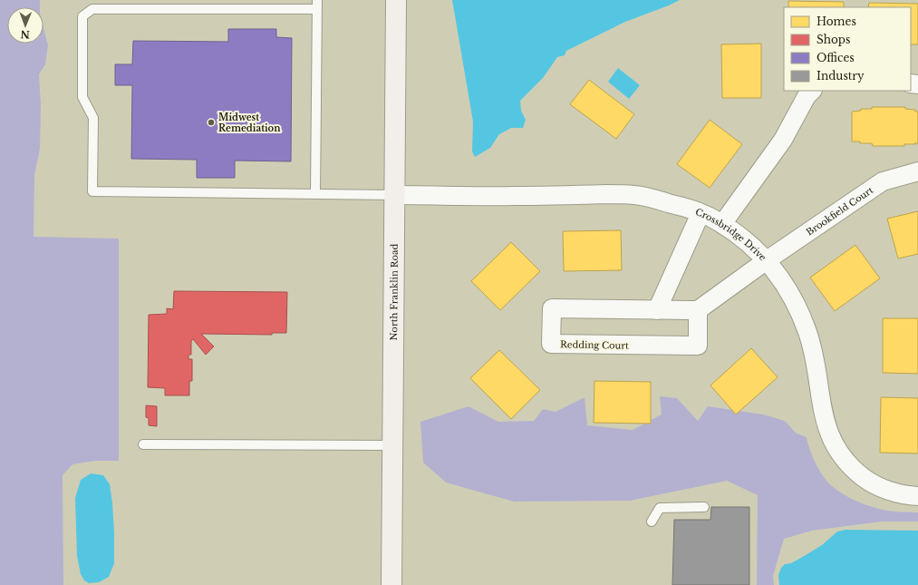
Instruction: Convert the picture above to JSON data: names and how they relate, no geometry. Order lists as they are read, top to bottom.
{
  "streets": {
    "main road": ["North Franklin Road"],
    "street": ["Brookfield Court", "Crossbridge Drive", "Redding Court"]
  },
  "crossings": [
    ["Brookfield Court", "Crossbridge Drive"],
    ["Crossbridge Drive", "North Franklin Road"]
  ],
  "places": ["Midwest Remediation"],
  "legend": [
    "Homes",
    "Shops",
    "Offices",
    "Industry"
  ],
  "north": "bottom"
}
